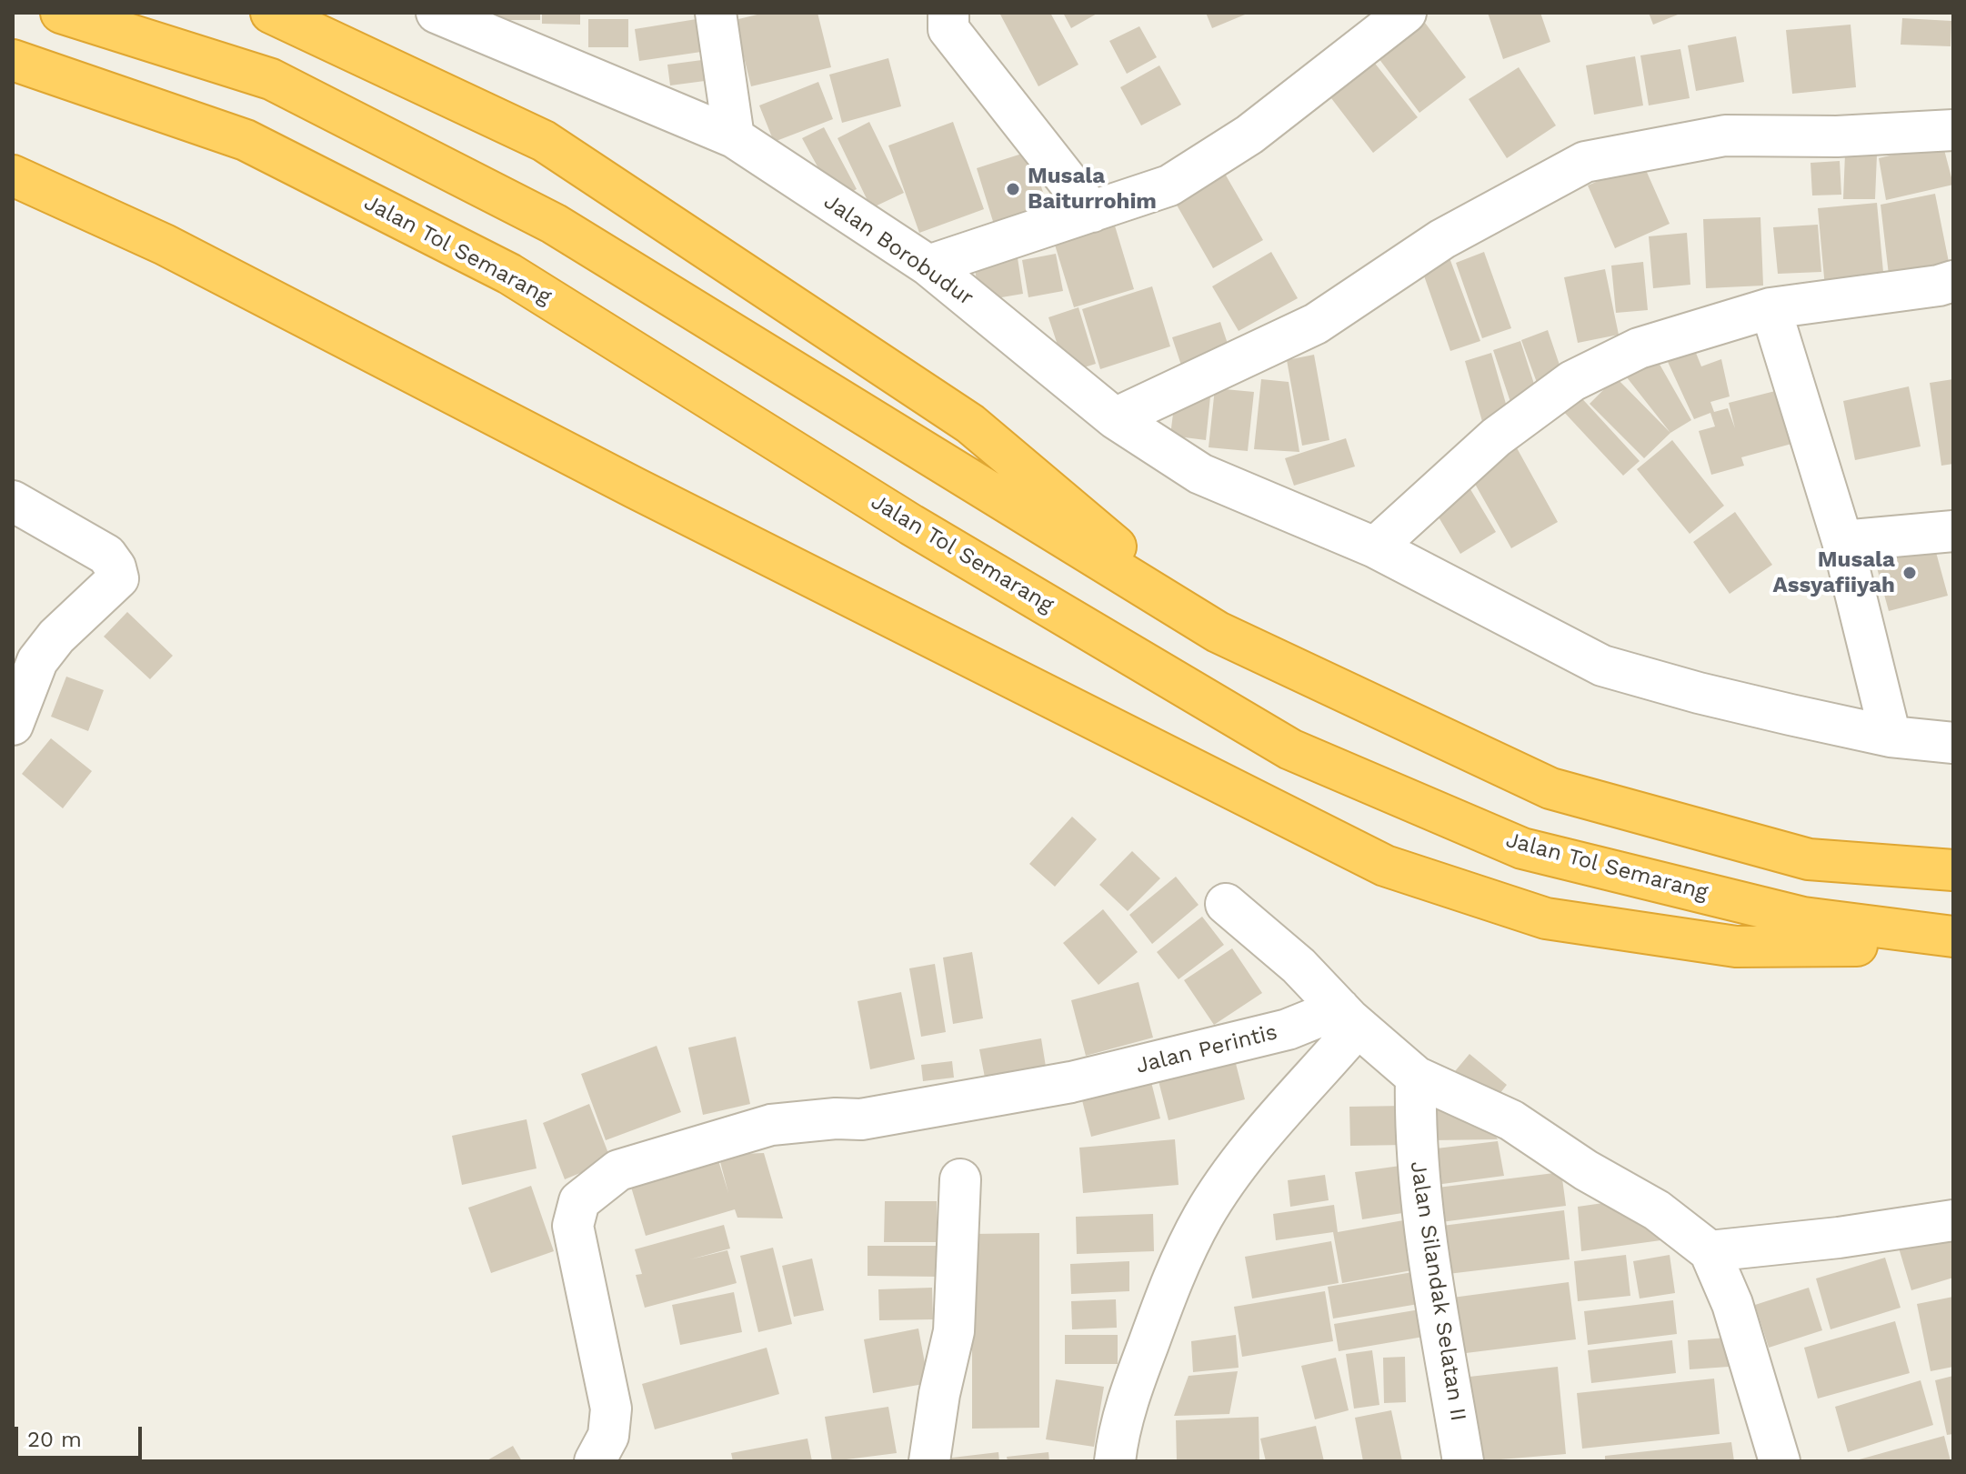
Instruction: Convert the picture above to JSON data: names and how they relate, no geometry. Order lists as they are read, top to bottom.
{
  "streets": {
    "highway": ["Jalan Tol Semarang"],
    "street": ["Jalan Borobudur", "Jalan Perintis", "Jalan Silandak Selatan II"]
  },
  "places": ["Musala Baiturrohim", "Musala Assyafiiyah"],
  "scale_bar": "20 m"
}
